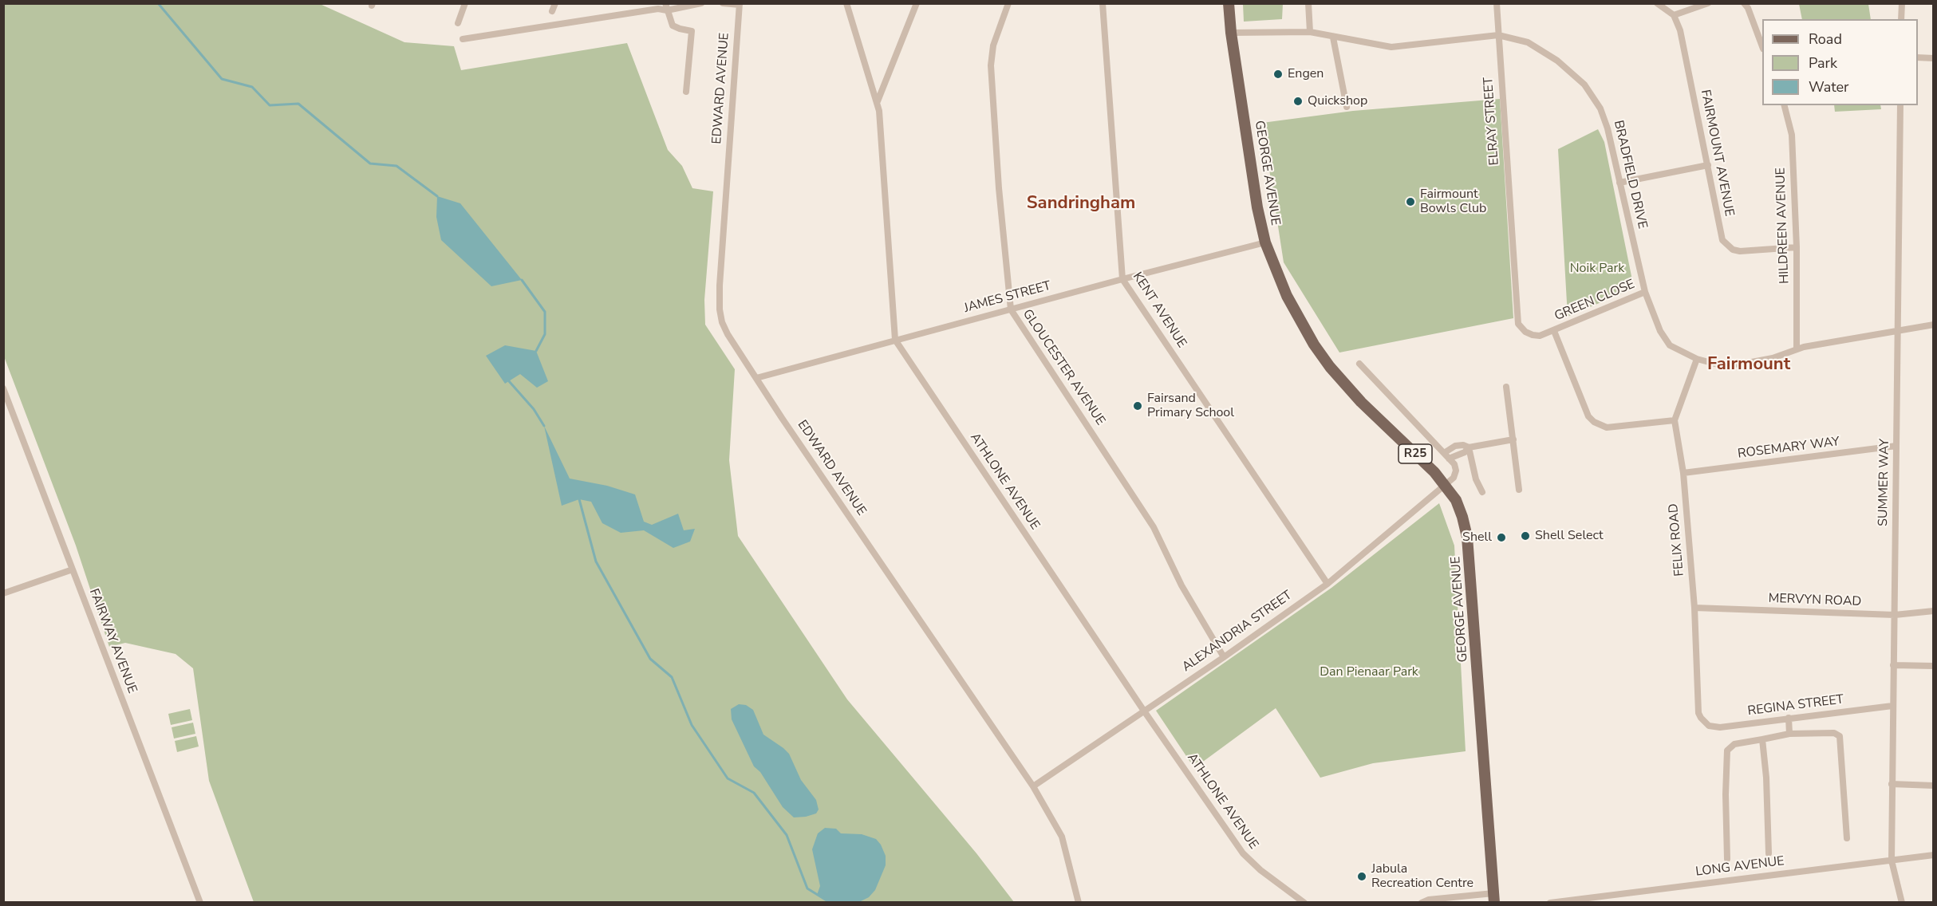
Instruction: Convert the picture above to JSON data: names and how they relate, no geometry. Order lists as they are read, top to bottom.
{
  "streets": {
    "main road": ["GEORGE AVENUE", "R25"],
    "street": [
      "EDWARD AVENUE",
      "ELRAY STREET",
      "FAIRMOUNT AVENUE",
      "BRADFIELD DRIVE",
      "HILDREEN AVENUE",
      "JAMES STREET",
      "GREEN CLOSE",
      "KENT AVENUE",
      "GLOUCESTER AVENUE",
      "ROSEMARY WAY",
      "ATHLONE AVENUE",
      "SUMMER WAY",
      "FELIX ROAD",
      "MERVYN ROAD",
      "ALEXANDRIA STREET",
      "FAIRWAY AVENUE",
      "REGINA STREET",
      "LONG AVENUE"
    ]
  },
  "crossings": [
    ["EDWARD AVENUE", "JAMES STREET"],
    ["EDWARD AVENUE", "ALEXANDRIA STREET"],
    ["ELRAY STREET", "BRADFIELD DRIVE"],
    ["ELRAY STREET", "GREEN CLOSE"],
    ["FAIRMOUNT AVENUE", "HILDREEN AVENUE"],
    ["GEORGE AVENUE", "BRADFIELD DRIVE"],
    ["GEORGE AVENUE", "JAMES STREET"],
    ["GEORGE AVENUE", "ALEXANDRIA STREET"],
    ["BRADFIELD DRIVE", "HILDREEN AVENUE"],
    ["BRADFIELD DRIVE", "GREEN CLOSE"],
    ["BRADFIELD DRIVE", "SUMMER WAY"],
    ["BRADFIELD DRIVE", "FELIX ROAD"],
    ["JAMES STREET", "KENT AVENUE"],
    ["JAMES STREET", "GLOUCESTER AVENUE"],
    ["JAMES STREET", "ATHLONE AVENUE"],
    ["GREEN CLOSE", "FELIX ROAD"],
    ["KENT AVENUE", "ALEXANDRIA STREET"],
    ["GLOUCESTER AVENUE", "ALEXANDRIA STREET"],
    ["ROSEMARY WAY", "SUMMER WAY"],
    ["ROSEMARY WAY", "FELIX ROAD"],
    ["ATHLONE AVENUE", "ALEXANDRIA STREET"],
    ["SUMMER WAY", "MERVYN ROAD"],
    ["SUMMER WAY", "REGINA STREET"],
    ["SUMMER WAY", "LONG AVENUE"],
    ["FELIX ROAD", "MERVYN ROAD"],
    ["FELIX ROAD", "REGINA STREET"]
  ],
  "districts": ["Sandringham", "Fairmount"],
  "parks": ["Noik Park", "Dan Pienaar Park"],
  "places": [
    "Engen",
    "Quickshop",
    "Fairmount Bowls Club",
    "Fairsand Primary School",
    "Shell Select",
    "Shell",
    "Jabula Recreation Centre"
  ],
  "legend": ["Road", "Park", "Water"]
}
